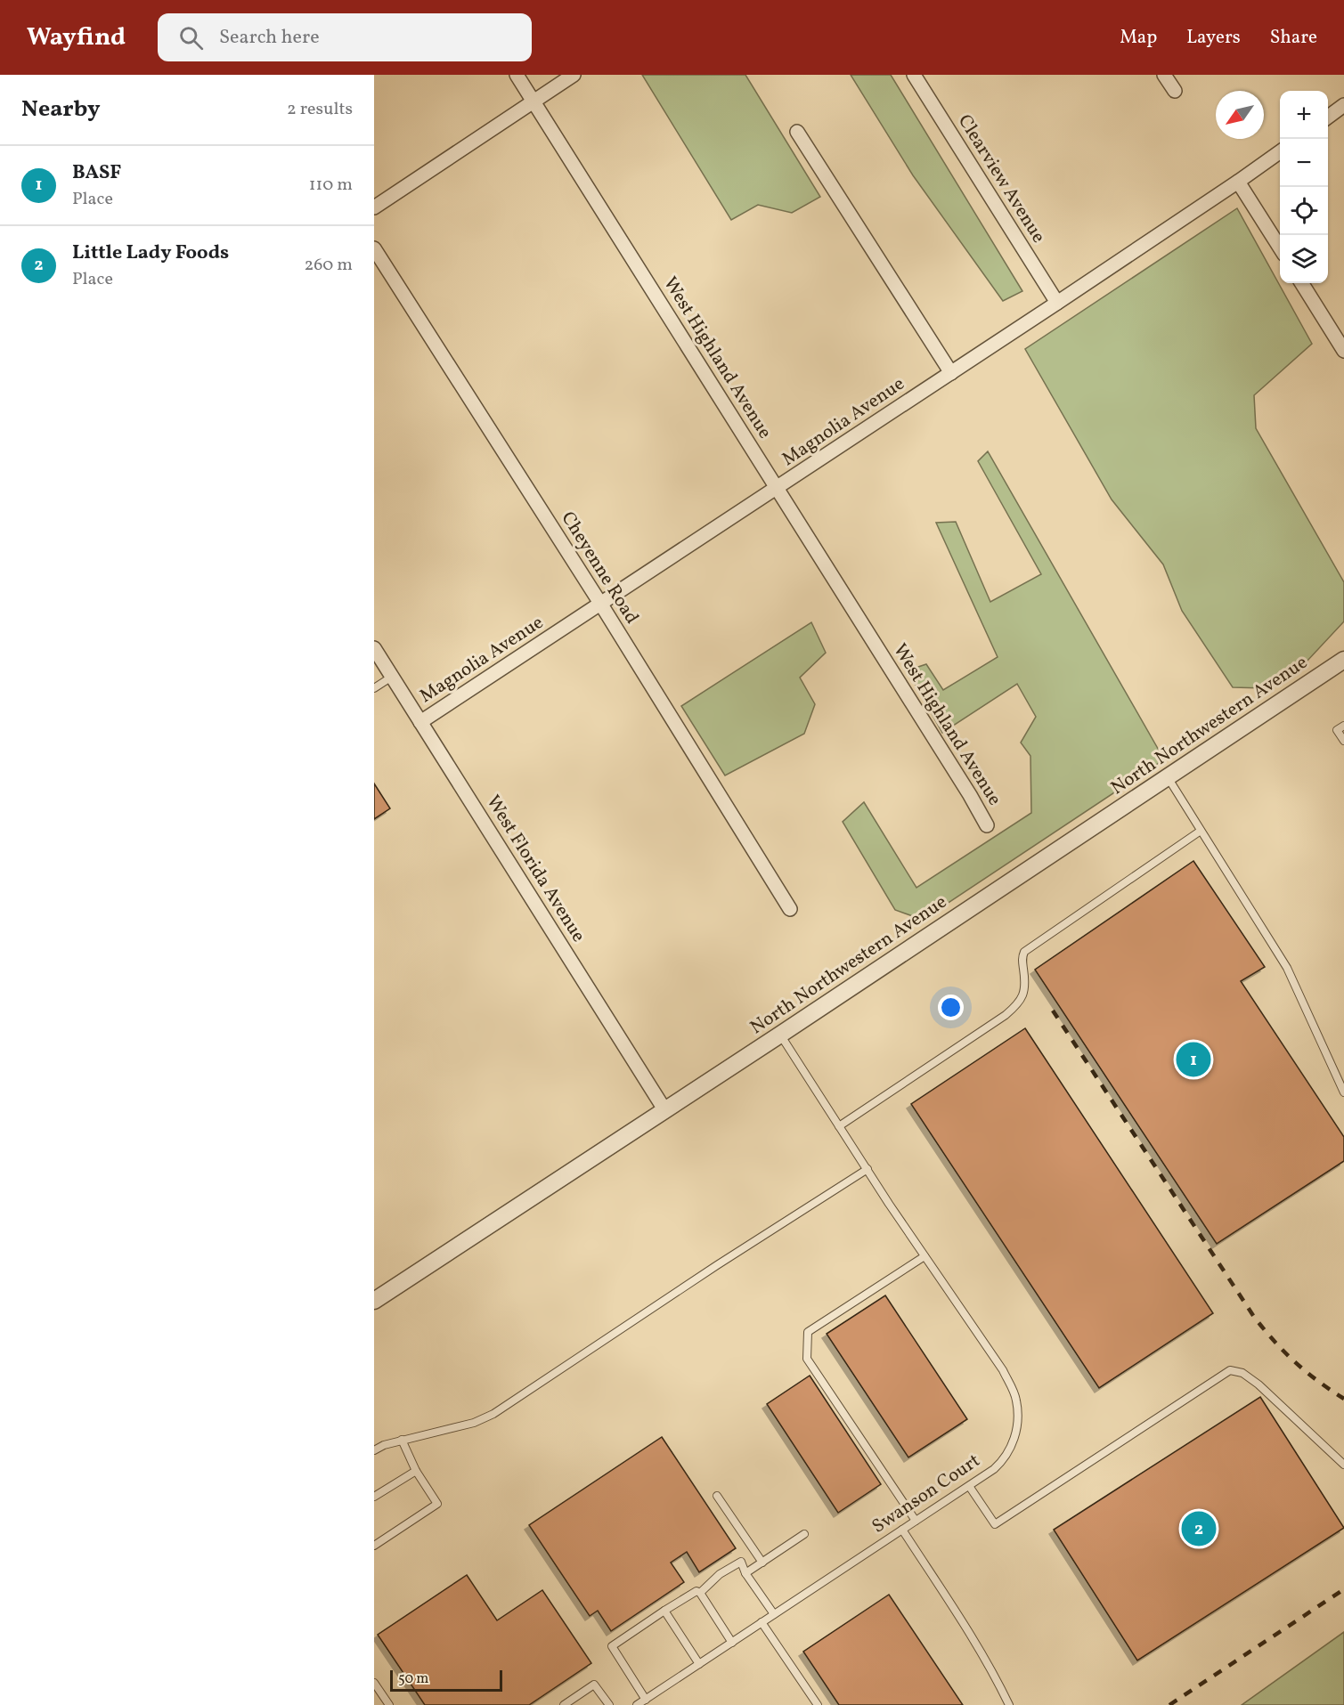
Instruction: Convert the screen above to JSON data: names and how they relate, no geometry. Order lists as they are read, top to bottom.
{
  "streets": {
    "street": [
      "Clearview Avenue",
      "West Highland Avenue",
      "Magnolia Avenue",
      "Cheyenne Road",
      "North Northwestern Avenue",
      "West Florida Avenue"
    ],
    "lane": ["Swanson Court"]
  },
  "crossings": [
    ["Clearview Avenue", "Magnolia Avenue"],
    ["West Highland Avenue", "Magnolia Avenue"],
    ["Magnolia Avenue", "Cheyenne Road"],
    ["Magnolia Avenue", "West Florida Avenue"],
    ["North Northwestern Avenue", "West Florida Avenue"],
    ["North Northwestern Avenue", "Swanson Court"]
  ],
  "scale_bar": "50 m",
  "north": "bottom left",
  "page": {
    "header": "Wayfind",
    "search": "Search here",
    "nav": ["Map", "Layers", "Share"],
    "heading": ["Nearby", "2 results"],
    "map_buttons": ["+", "−"],
    "list": [
      {
        "mark": "1",
        "name": "BASF",
        "note": "Place",
        "value": "110 m"
      },
      {
        "mark": "2",
        "name": "Little Lady Foods",
        "note": "Place",
        "value": "260 m"
      }
    ],
    "pins": ["1", "2"],
    "scale": "50 m"
  }
}
